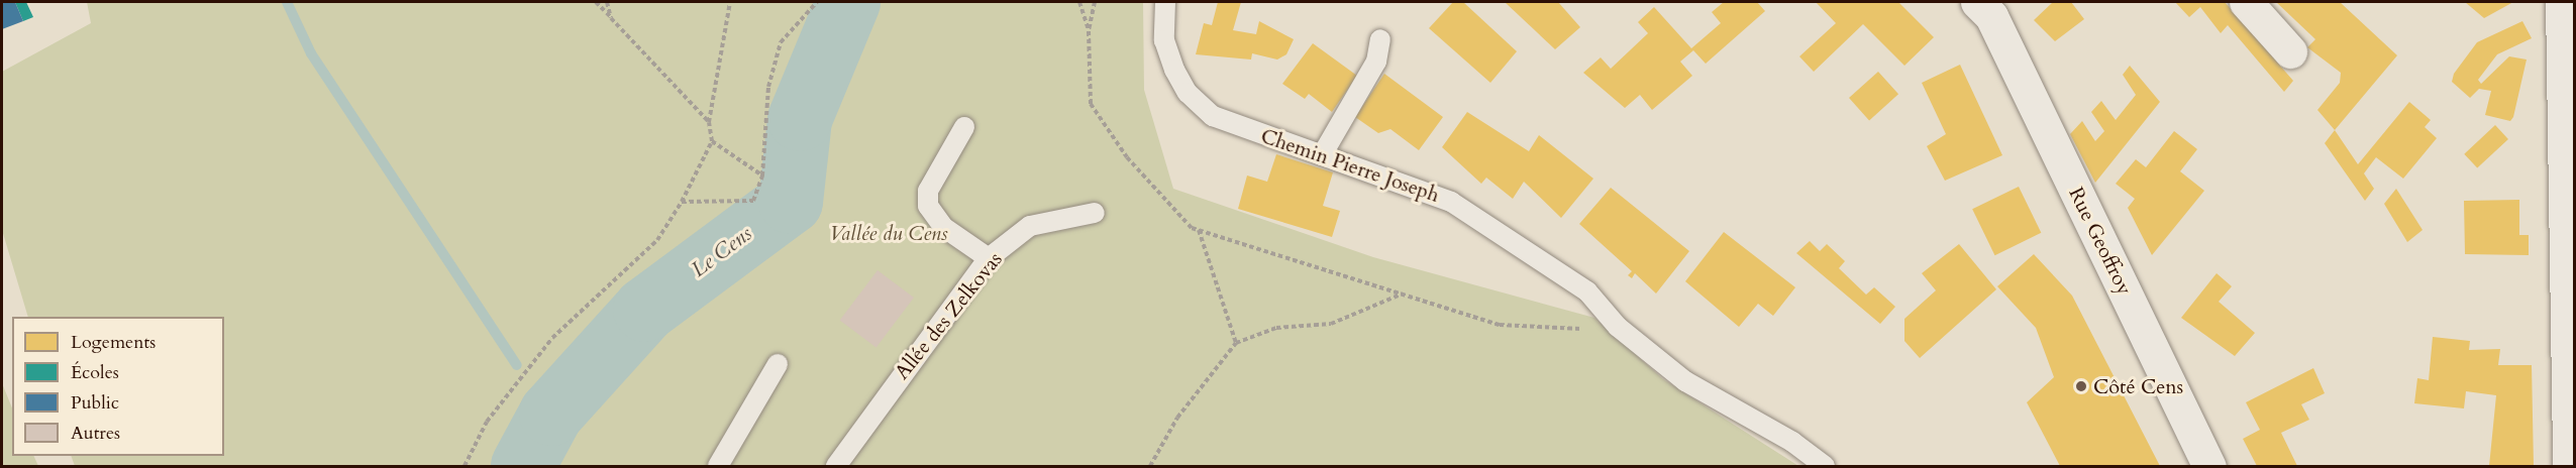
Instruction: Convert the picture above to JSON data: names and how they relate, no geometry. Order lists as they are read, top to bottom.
{
  "streets": {
    "street": ["Rue Geoffroy"],
    "lane": ["Chemin Pierre Joseph", "Allée des Zelkovas"]
  },
  "water": ["Le Cens"],
  "parks": ["Vallée du Cens"],
  "places": ["Côté Cens"],
  "legend": [
    "Logements",
    "Écoles",
    "Public",
    "Autres"
  ]
}
